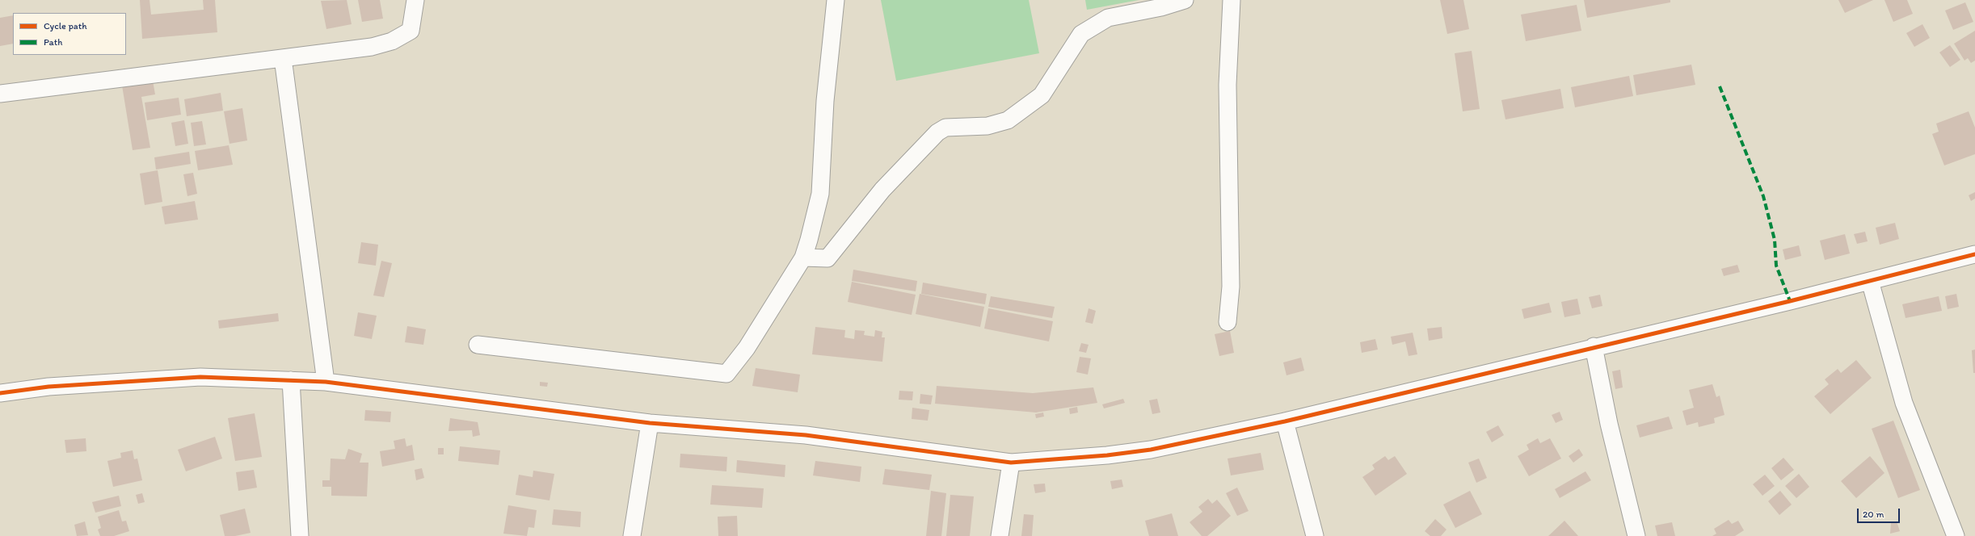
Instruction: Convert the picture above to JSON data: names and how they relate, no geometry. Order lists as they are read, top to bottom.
{
  "legend": ["Cycle path", "Path"],
  "scale_bar": "20 m"
}
